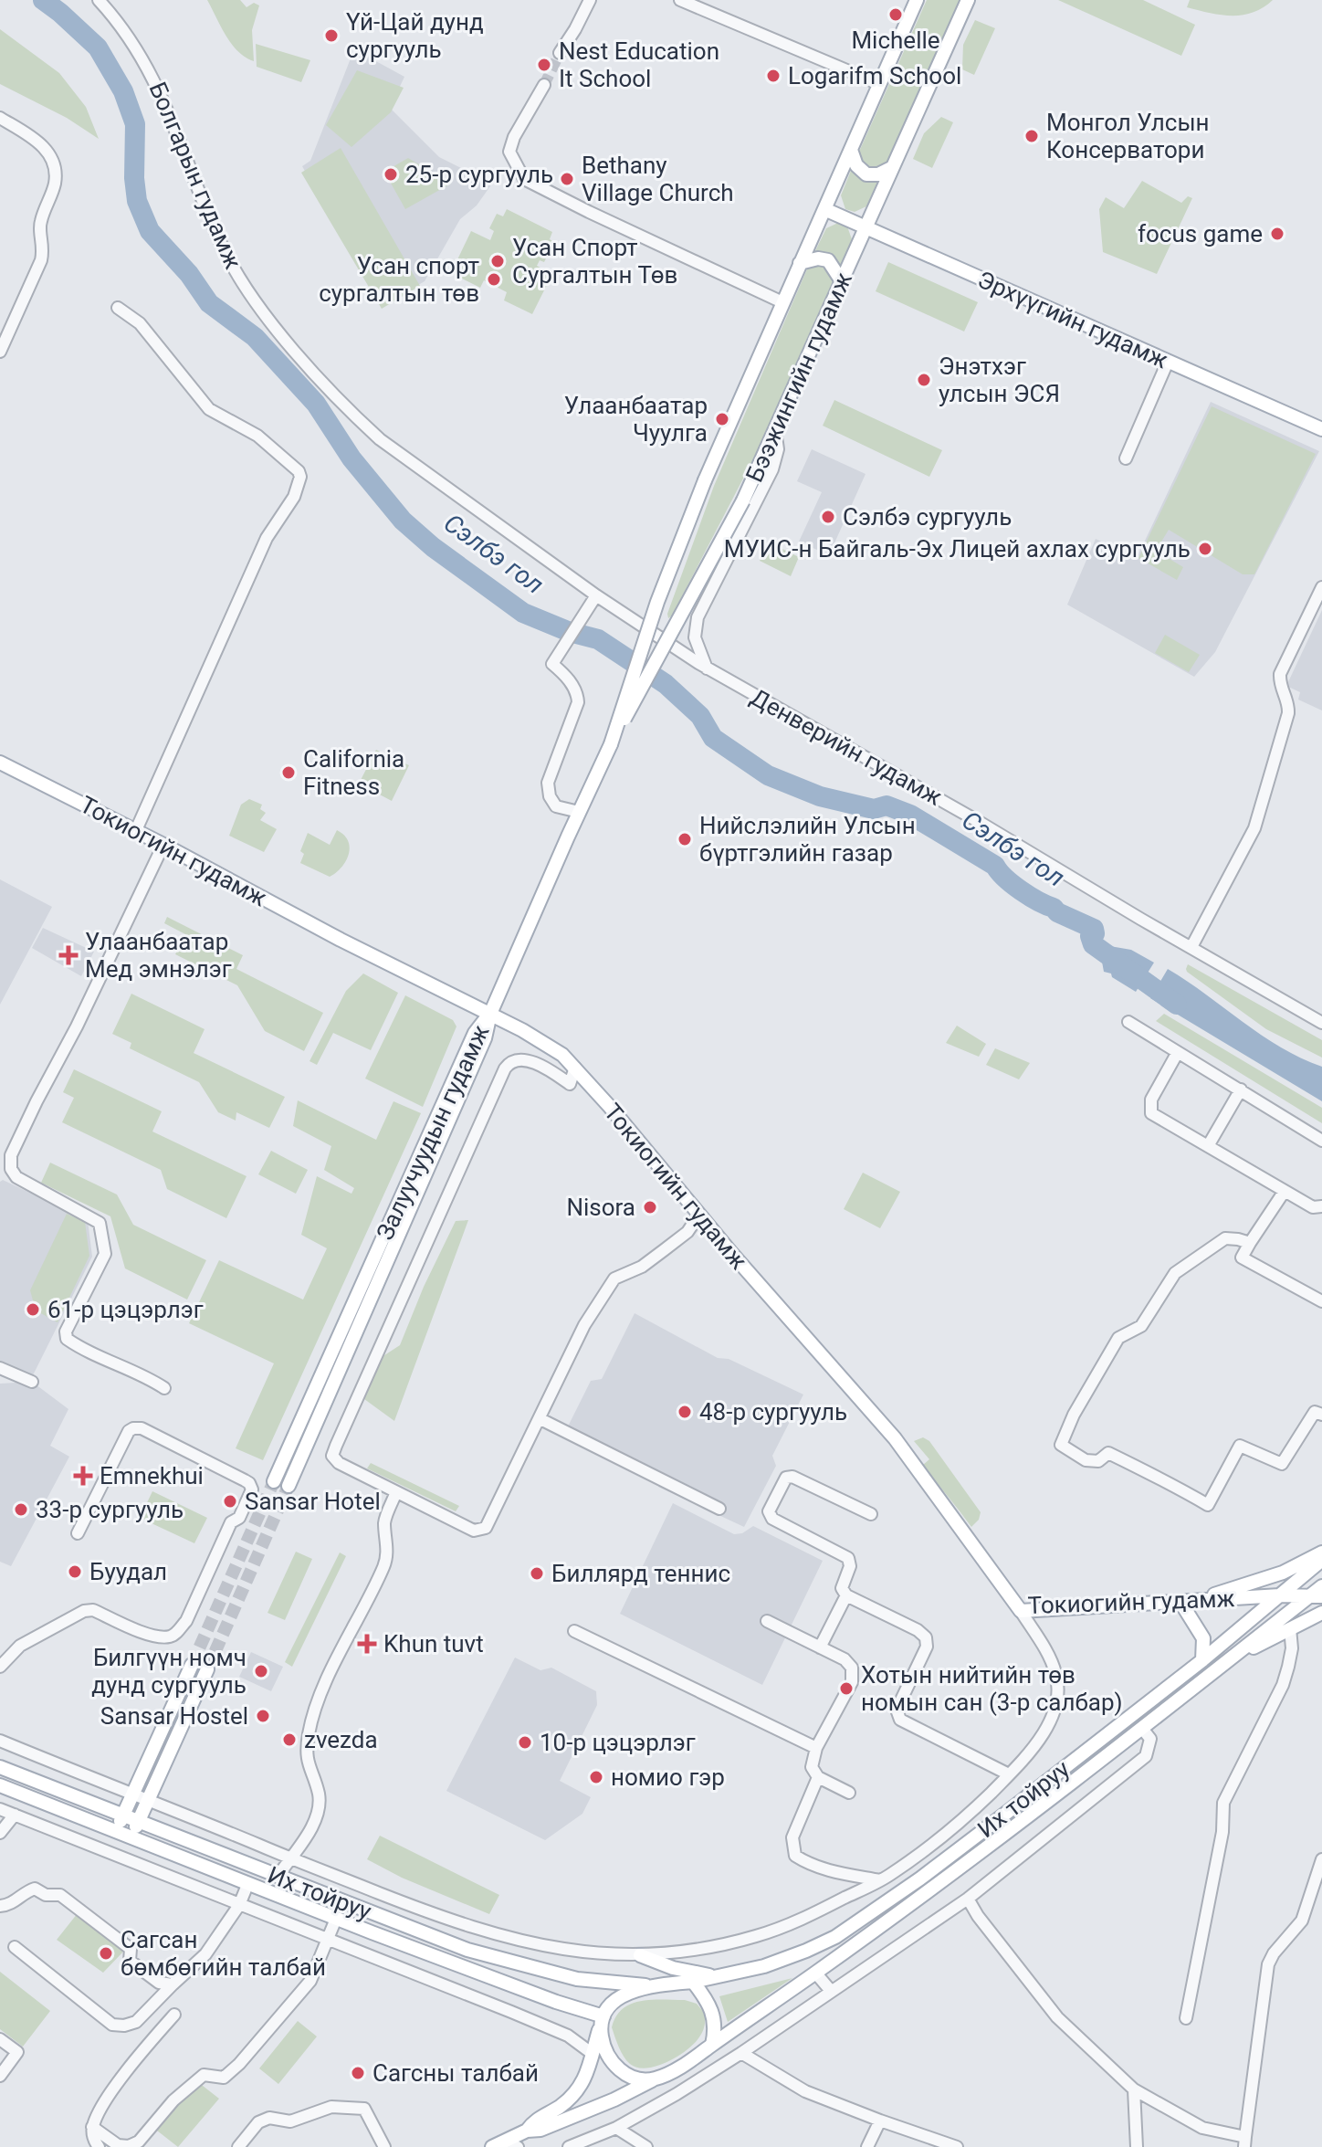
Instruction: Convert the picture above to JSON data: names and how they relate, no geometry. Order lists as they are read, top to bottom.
{
  "streets": {
    "main road": [
      "Эрхүүгийн гудамж",
      "Бээжингийн гудамж",
      "Токиогийн гудамж",
      "Залуучуудын гудамж",
      "Их тойруу"
    ],
    "street": ["Болгарын гудамж", "Денверийн гудамж"]
  },
  "crossings": [
    ["Болгарын гудамж", "Денверийн гудамж"],
    ["Эрхүүгийн гудамж", "Бээжингийн гудамж"],
    ["Бээжингийн гудамж", "Токиогийн гудамж"],
    ["Бээжингийн гудамж", "Залуучуудын гудамж"],
    ["Токиогийн гудамж", "Залуучуудын гудамж"],
    ["Токиогийн гудамж", "Их тойруу"]
  ],
  "water": ["Сэлбэ гол"],
  "places": {
    "other": [
      "Michelle",
      "Үй-Цай дунд сургууль",
      "Nest Education It School",
      "Logarifm School",
      "Монгол Улсын Консерватори",
      "25-р сургууль",
      "Bethany Village Church",
      "focus game",
      "Усан Спорт Сургалтын Төв",
      "Усан спорт сургалтын төв",
      "Энэтхэг улсын ЭСЯ",
      "Улаанбаатар Чуулга",
      "Сэлбэ сургууль",
      "МУИС-н Байгаль-Эх Лицей ахлах сургууль",
      "California Fitness",
      "Нийслэлийн Улсын бүртгэлийн газар",
      "Nisora",
      "61-р цэцэрлэг",
      "48-р сургууль",
      "Sansar Hotel",
      "33-р сургууль",
      "Буудал",
      "Биллярд теннис",
      "Билгүүн номч дунд сургууль",
      "Хотын нийтийн төв номын сан (3-р салбар)",
      "Sansar Hostel",
      "zvezda",
      "10-р цэцэрлэг",
      "номио гэр",
      "Сагсан бөмбөгийн талбай",
      "Сагсны талбай"
    ],
    "health": ["Улаанбаатар Мед эмнэлэг", "Emnekhui", "Khun tuvt"]
  }
}
